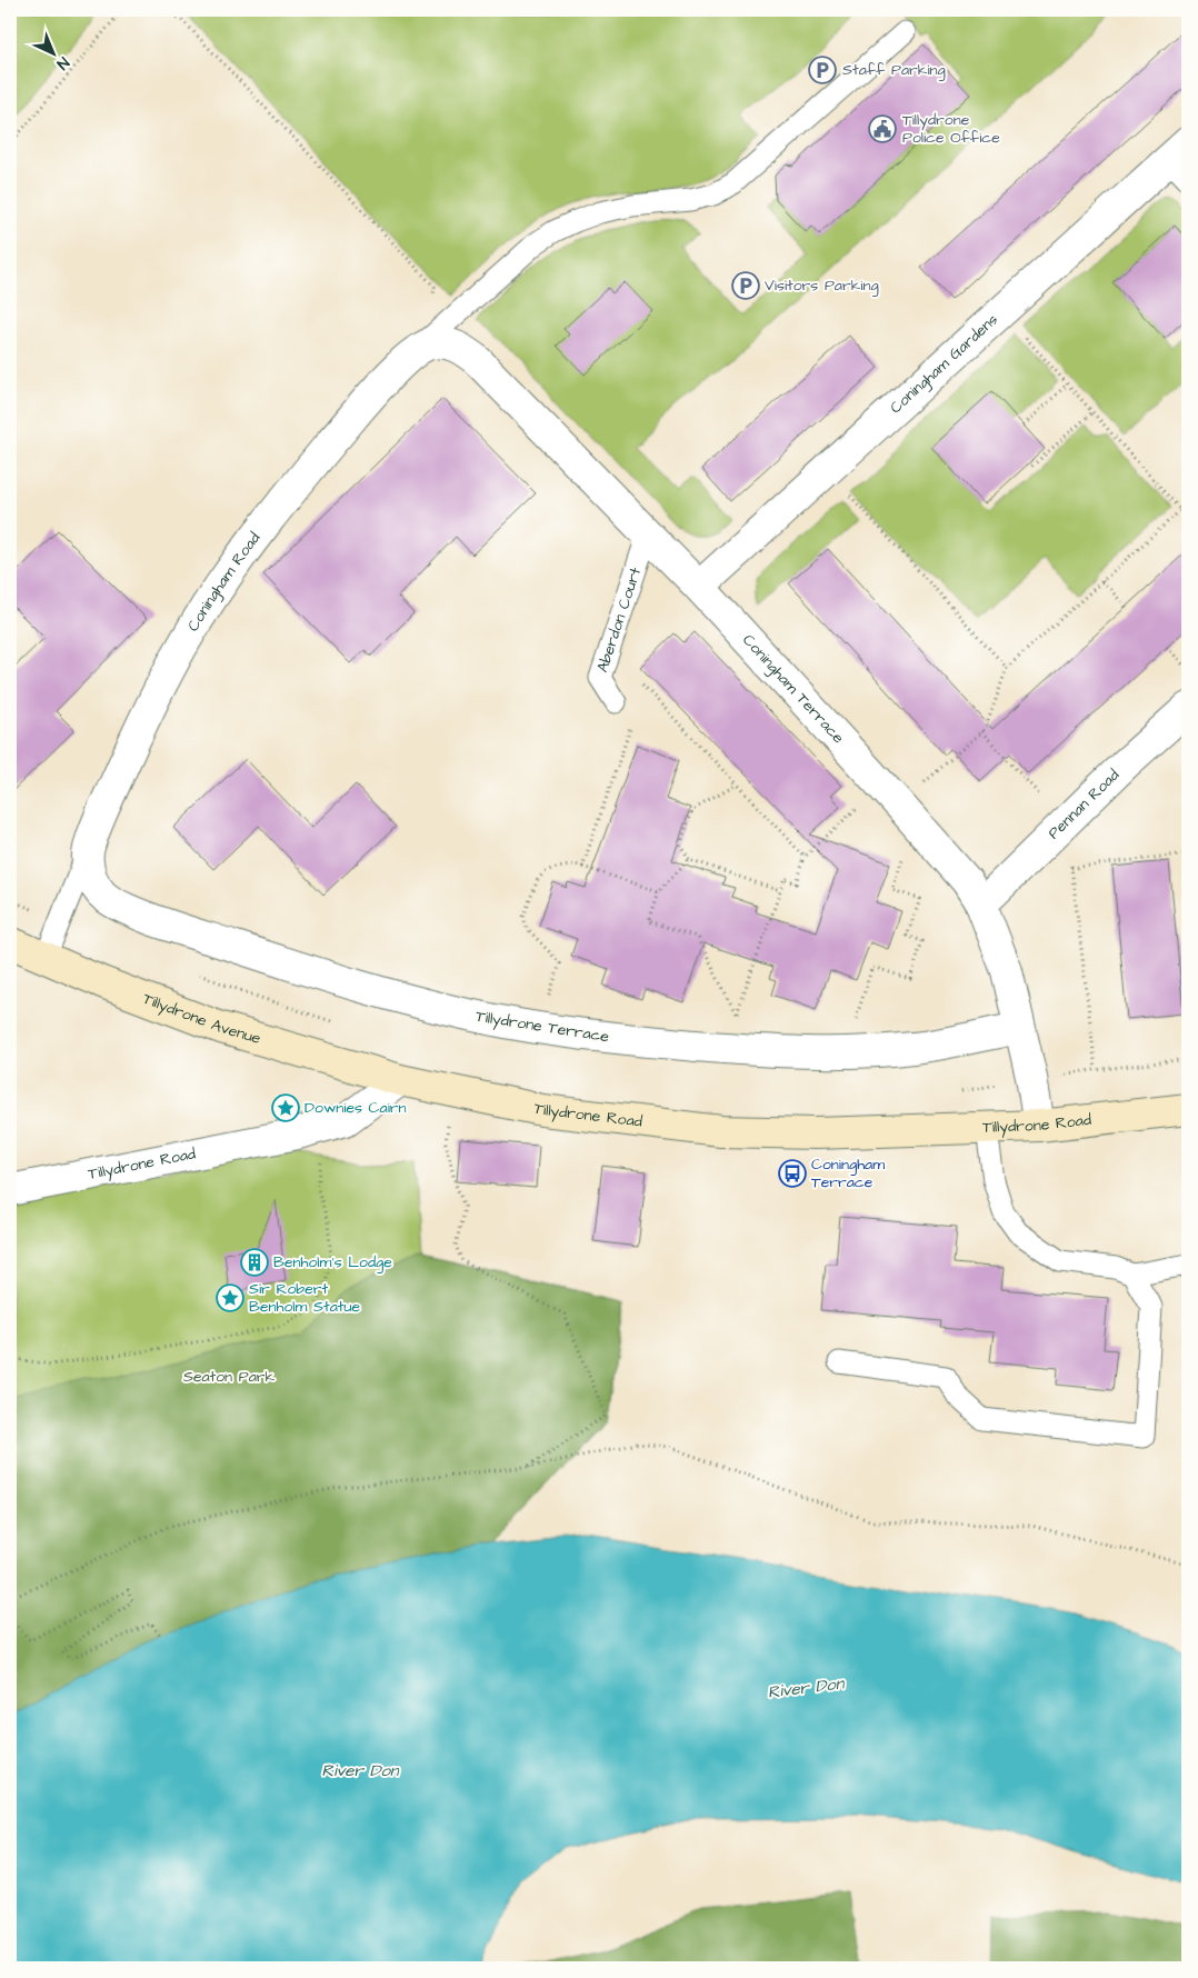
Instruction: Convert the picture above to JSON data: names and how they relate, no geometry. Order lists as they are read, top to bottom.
{
  "streets": {
    "main road": ["Tillydrone Avenue", "Tillydrone Road"],
    "street": [
      "Coningham Gardens",
      "Coningham Road",
      "Coningham Terrace",
      "Pennan Road",
      "Tillydrone Terrace"
    ],
    "lane": ["Aberdon Court"]
  },
  "crossings": [
    ["Coningham Gardens", "Coningham Terrace"],
    ["Coningham Road", "Coningham Terrace"],
    ["Coningham Road", "Tillydrone Avenue"],
    ["Coningham Road", "Tillydrone Terrace"],
    ["Aberdon Court", "Coningham Terrace"],
    ["Coningham Terrace", "Pennan Road"],
    ["Coningham Terrace", "Tillydrone Terrace"],
    ["Coningham Terrace", "Tillydrone Road"],
    ["Tillydrone Avenue", "Tillydrone Road"]
  ],
  "water": ["River Don"],
  "parks": ["Seaton Park"],
  "places": {
    "parking": ["Staff Parking", "Visitors Parking"],
    "public building": ["Tillydrone Police Office"],
    "place": ["Downies Cairn", "Sir Robert Benholm Statue"],
    "bus stop": ["Coningham Terrace"],
    "building": ["Benholm's Lodge"]
  },
  "north": "bottom right"
}
